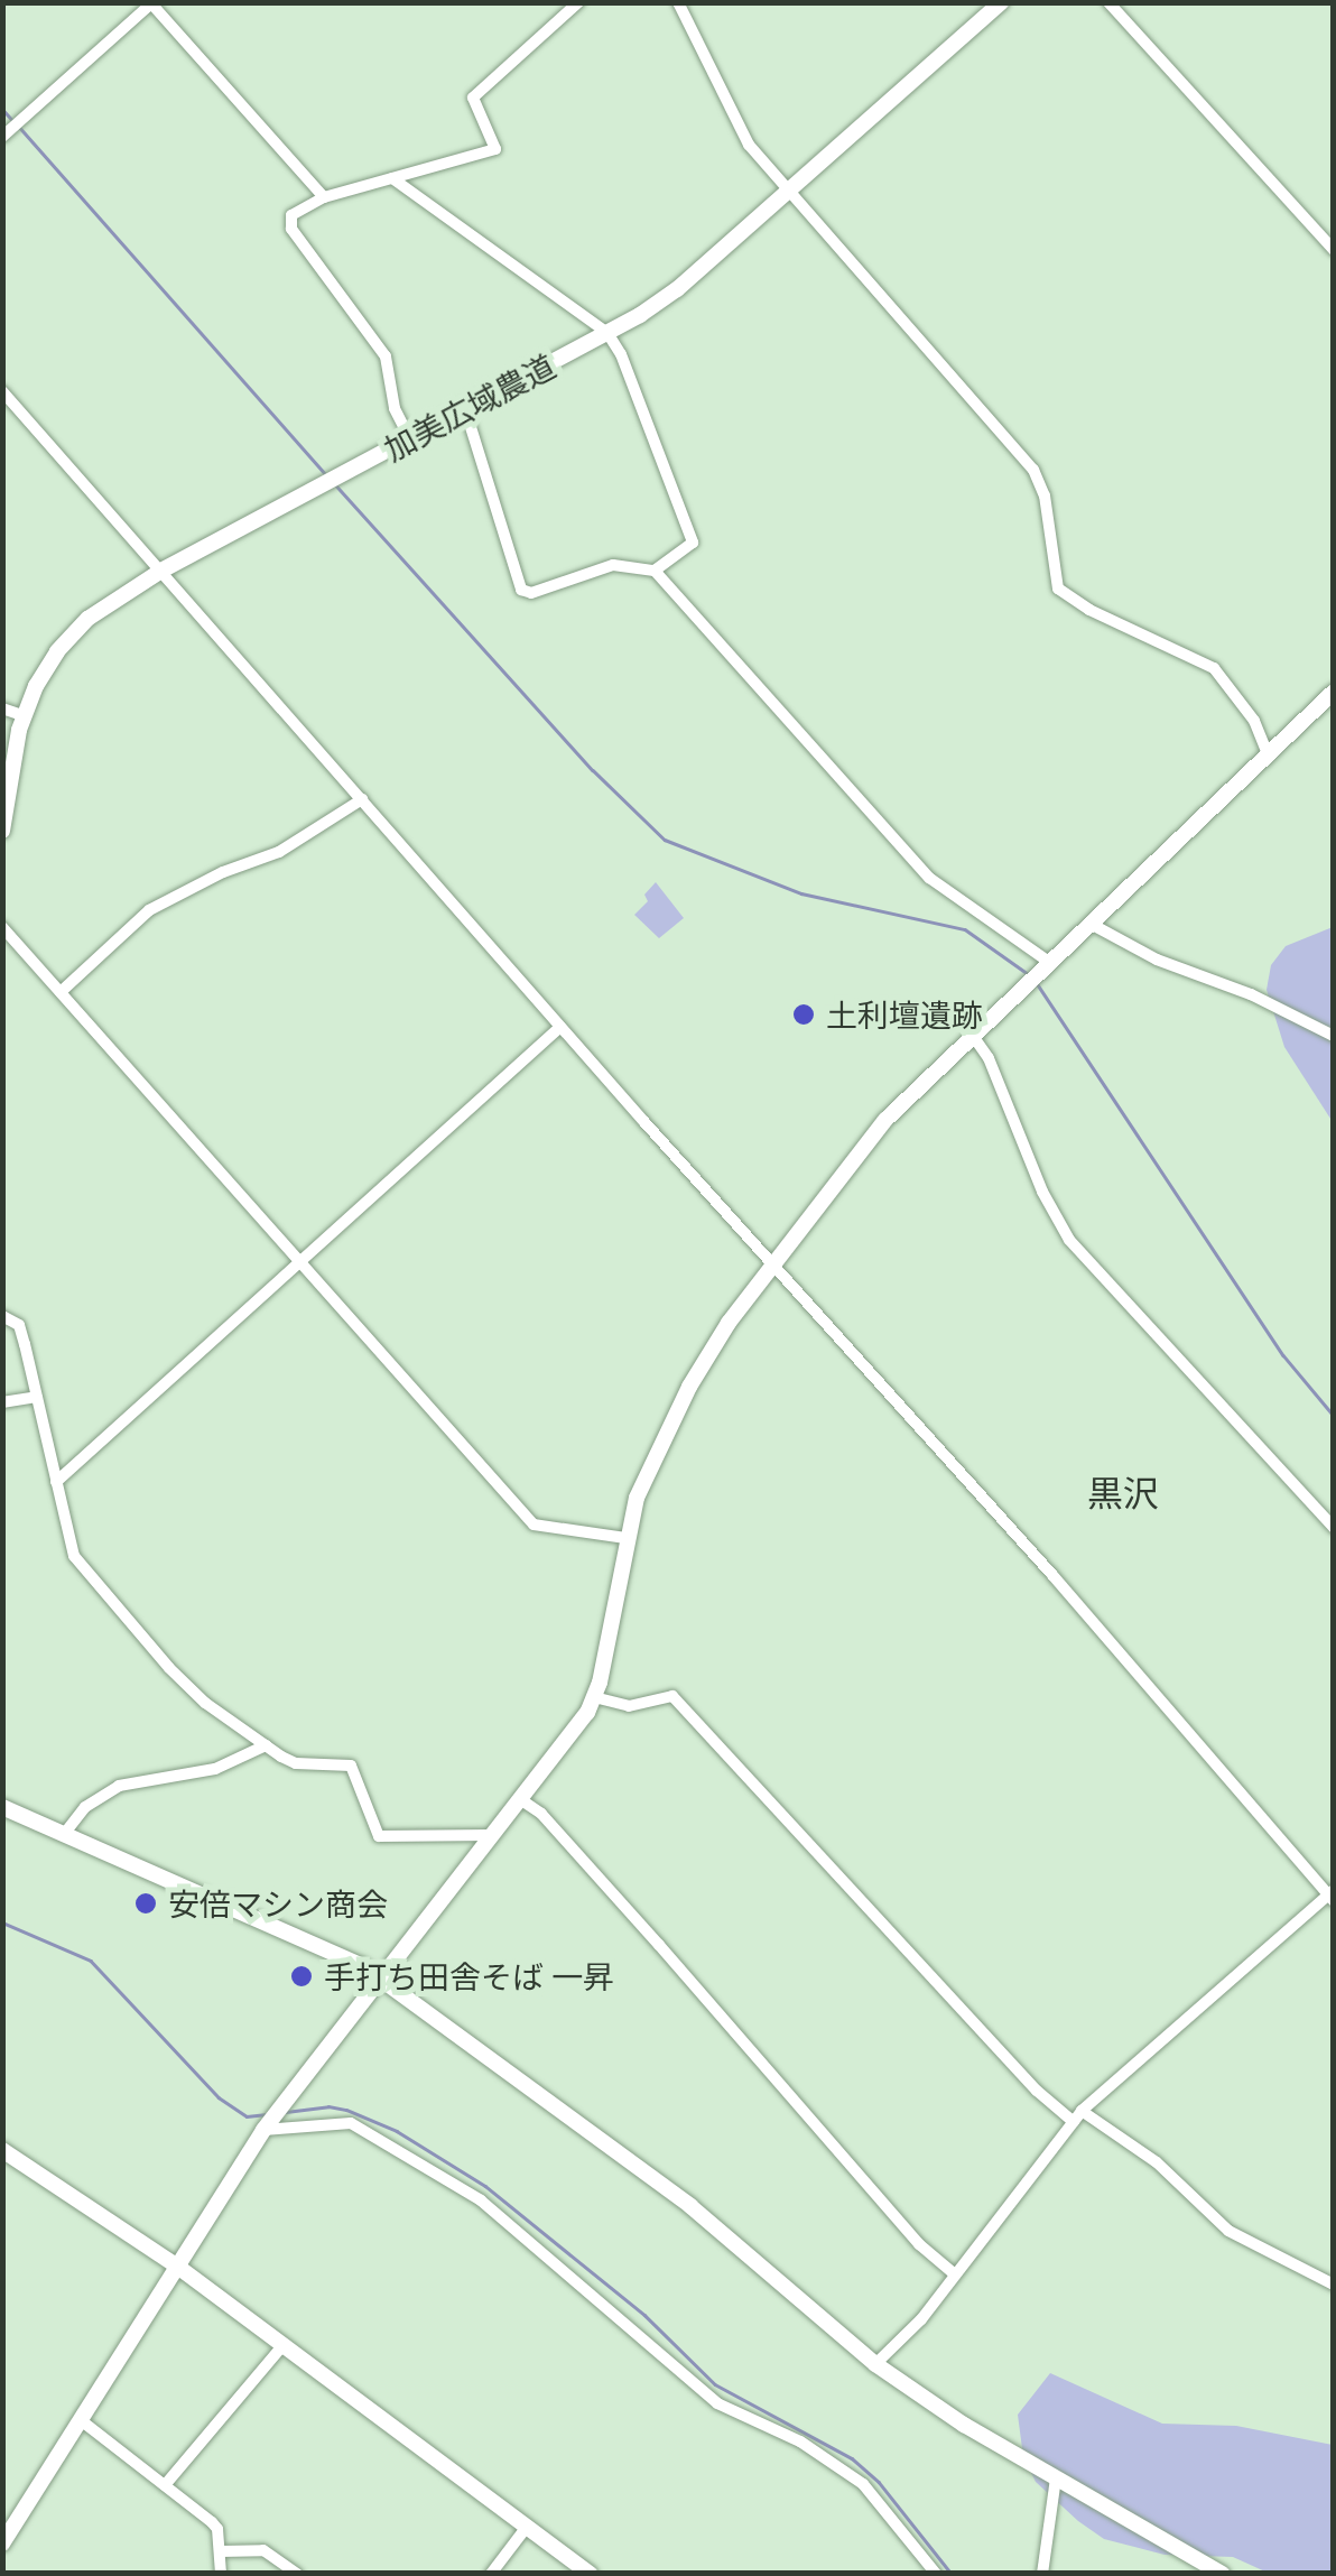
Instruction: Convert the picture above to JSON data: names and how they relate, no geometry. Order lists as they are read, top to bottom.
{
  "streets": {
    "street": ["加美広域農道"]
  },
  "districts": ["黒沢"],
  "places": ["土利壇遺跡", "安倍マシン商会", "手打ち田舎そば 一昇"]
}
